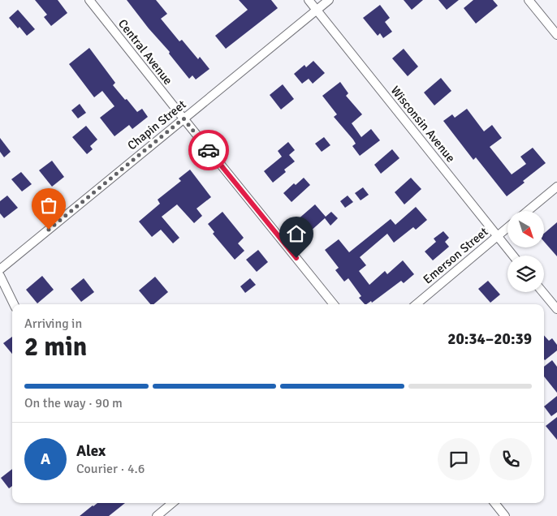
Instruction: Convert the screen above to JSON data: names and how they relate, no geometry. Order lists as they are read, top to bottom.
{
  "streets": {
    "street": [
      "Central Avenue",
      "Wisconsin Avenue",
      "Chapin Street",
      "Emerson Street"
    ]
  },
  "crossings": [
    ["Central Avenue", "Chapin Street"],
    ["Wisconsin Avenue", "Chapin Street"],
    ["Wisconsin Avenue", "Emerson Street"]
  ],
  "north": "bottom right",
  "page": {
    "heading": ["2 min", "Arriving in", "20:34–20:39"],
    "panel": ["Alex", "Courier · 4.6"],
    "bar": "On the way · 90 m",
    "round": "A"
  }
}
